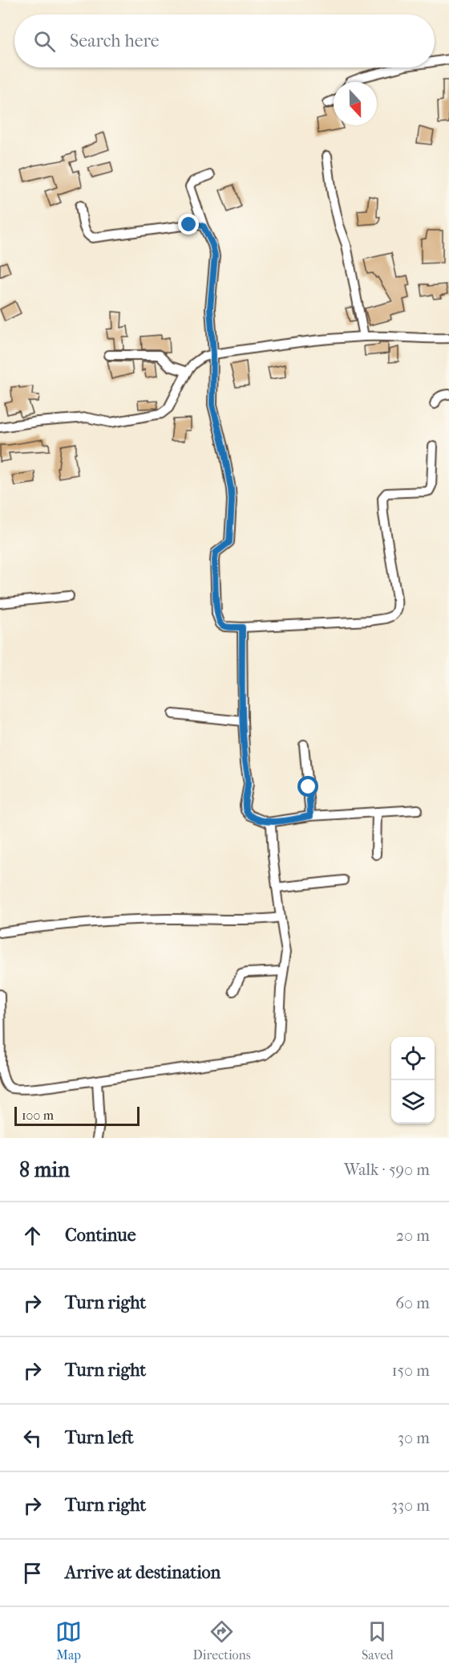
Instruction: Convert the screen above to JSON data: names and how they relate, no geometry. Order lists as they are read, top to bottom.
{
  "scale_bar": "100 m",
  "north": "bottom",
  "page": {
    "search": "Search here",
    "scale": "100 m",
    "heading": ["8 min", "Walk · 590 m"],
    "list": [
      ["Continue", "20 m"],
      ["Turn right", "60 m"],
      ["Turn right", "150 m"],
      ["Turn left", "30 m"],
      ["Turn right", "330 m"],
      "Arrive at destination"
    ],
    "nav": ["Map", "Directions", "Saved"]
  }
}
